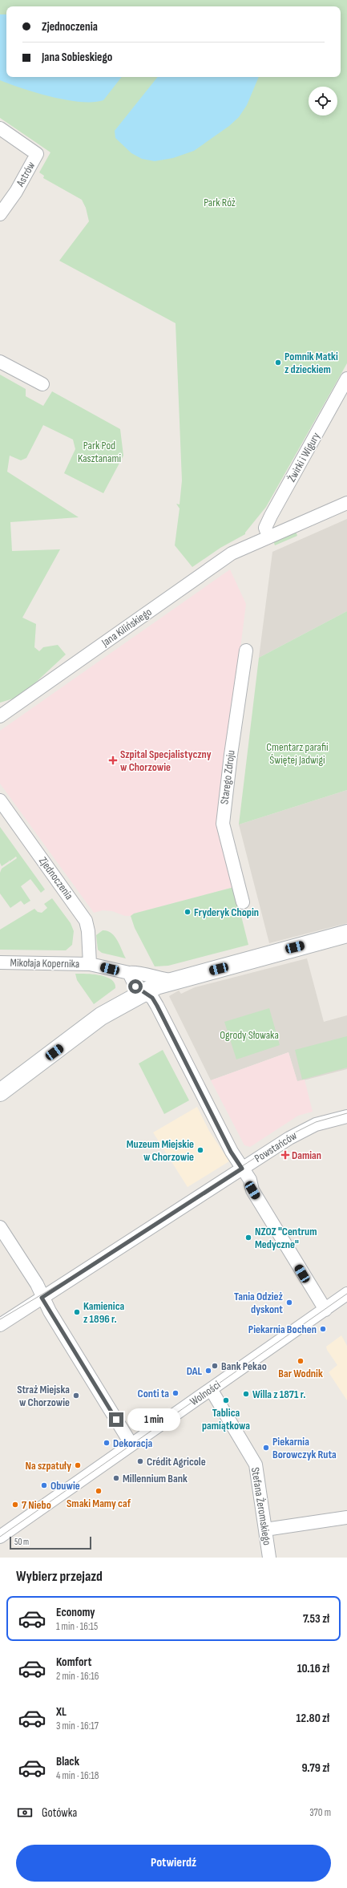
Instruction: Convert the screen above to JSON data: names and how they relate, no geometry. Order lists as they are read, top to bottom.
{
  "streets": {
    "street": [
      "Astrów",
      "Żwirki i Wigury",
      "Jana Kilińskiego",
      "Starego Zdroju",
      "Zjednoczenia",
      "Mikołaja Kopernika",
      "Powstańców",
      "Wolności",
      "Stefana Żeromskiego"
    ]
  },
  "crossings": [
    ["Żwirki i Wigury", "Jana Kilińskiego"],
    ["Zjednoczenia", "Mikołaja Kopernika"],
    ["Wolności", "Stefana Żeromskiego"]
  ],
  "parks": [
    "Park Róż",
    "Park Pod Kasztanami",
    "Cmentarz parafii Świętej Jadwigi",
    "Ogrody Słowaka"
  ],
  "places": {
    "other": [
      "Pomnik Matki z dzieckiem",
      "Fryderyk Chopin",
      "Muzeum Miejskie w Chorzowie",
      "NZOZ \"Centrum Medyczne\"",
      "Tania Odzież dyskont",
      "Kamienica z 1896 r.",
      "Piekarnia Bochen",
      "Bar Wodnik",
      "Bank Pekao",
      "DAL",
      "Conti ta",
      "Willa z 1871 r.",
      "Straż Miejska w Chorzowie",
      "Tablica pamiątkowa",
      "Dekoracja",
      "Piekarnia Borowczyk Ruta",
      "Crédit Agricole",
      "Na szpatuły",
      "Millennium Bank",
      "Obuwie",
      "Smaki Mamy caf",
      "7 Niebo"
    ],
    "health": ["Szpital Specjalistyczny w Chorzowie", "Damian"]
  },
  "scale_bar": "50 m",
  "page": {
    "banner": ["Zjednoczenia", "Jana Sobieskiego"],
    "bubble": "1 min",
    "scale": "50 m",
    "heading": "Wybierz przejazd",
    "list": [
      {
        "name": "Economy",
        "note": "1 min · 16:15",
        "value": "7.53 zł"
      },
      {
        "name": "Komfort",
        "note": "2 min · 16:16",
        "value": "10.16 zł"
      },
      {
        "name": "XL",
        "note": "3 min · 16:17",
        "value": "12.80 zł"
      },
      {
        "name": "Black",
        "note": "4 min · 16:18",
        "value": "9.79 zł"
      }
    ],
    "pay": ["Gotówka", "370 m"],
    "buttons": "Potwierdź"
  }
}
